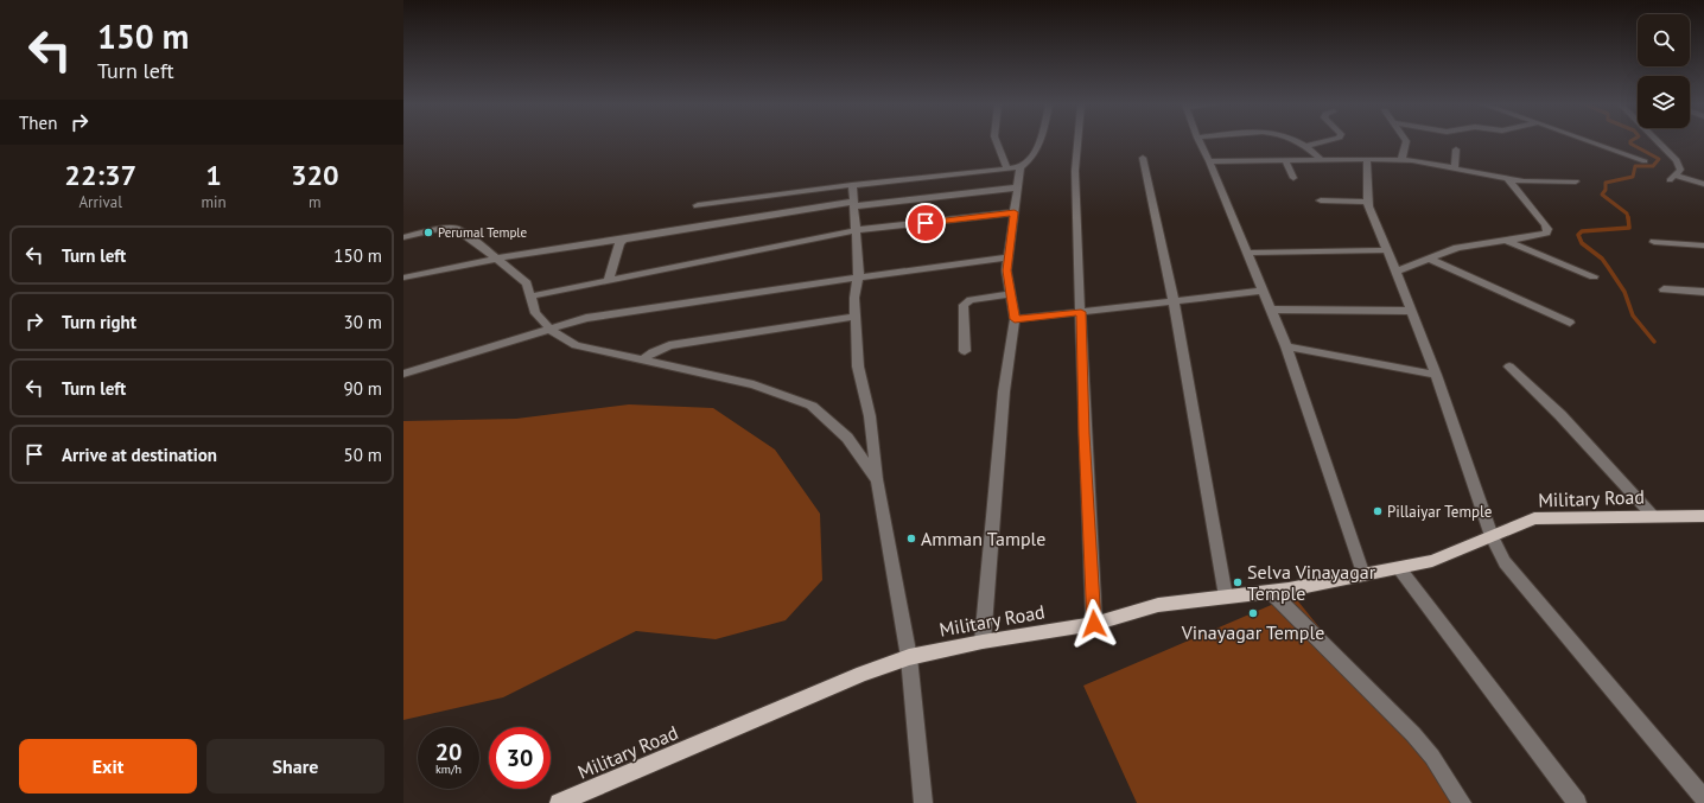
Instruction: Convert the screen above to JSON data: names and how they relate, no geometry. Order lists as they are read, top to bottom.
{
  "streets": {
    "main road": ["Military Road"]
  },
  "places": [
    "Perumal Temple",
    "Pillaiyar Temple",
    "Amman Tample",
    "Selva Vinayagar Temple",
    "Vinayagar Temple"
  ],
  "page": {
    "turn": ["150 m", "Turn left"],
    "then": "Then",
    "eta": [
      "22:37",
      "Arrival",
      "1",
      "min",
      "320",
      "m"
    ],
    "list": [
      {
        "name": "Turn left",
        "value": "150 m"
      },
      {
        "name": "Turn right",
        "value": "30 m"
      },
      {
        "name": "Turn left",
        "value": "90 m"
      },
      {
        "name": "Arrive at destination",
        "value": "50 m"
      }
    ],
    "speed": "20 km/h",
    "limit": "30",
    "buttons": ["Exit", "Share"]
  }
}
